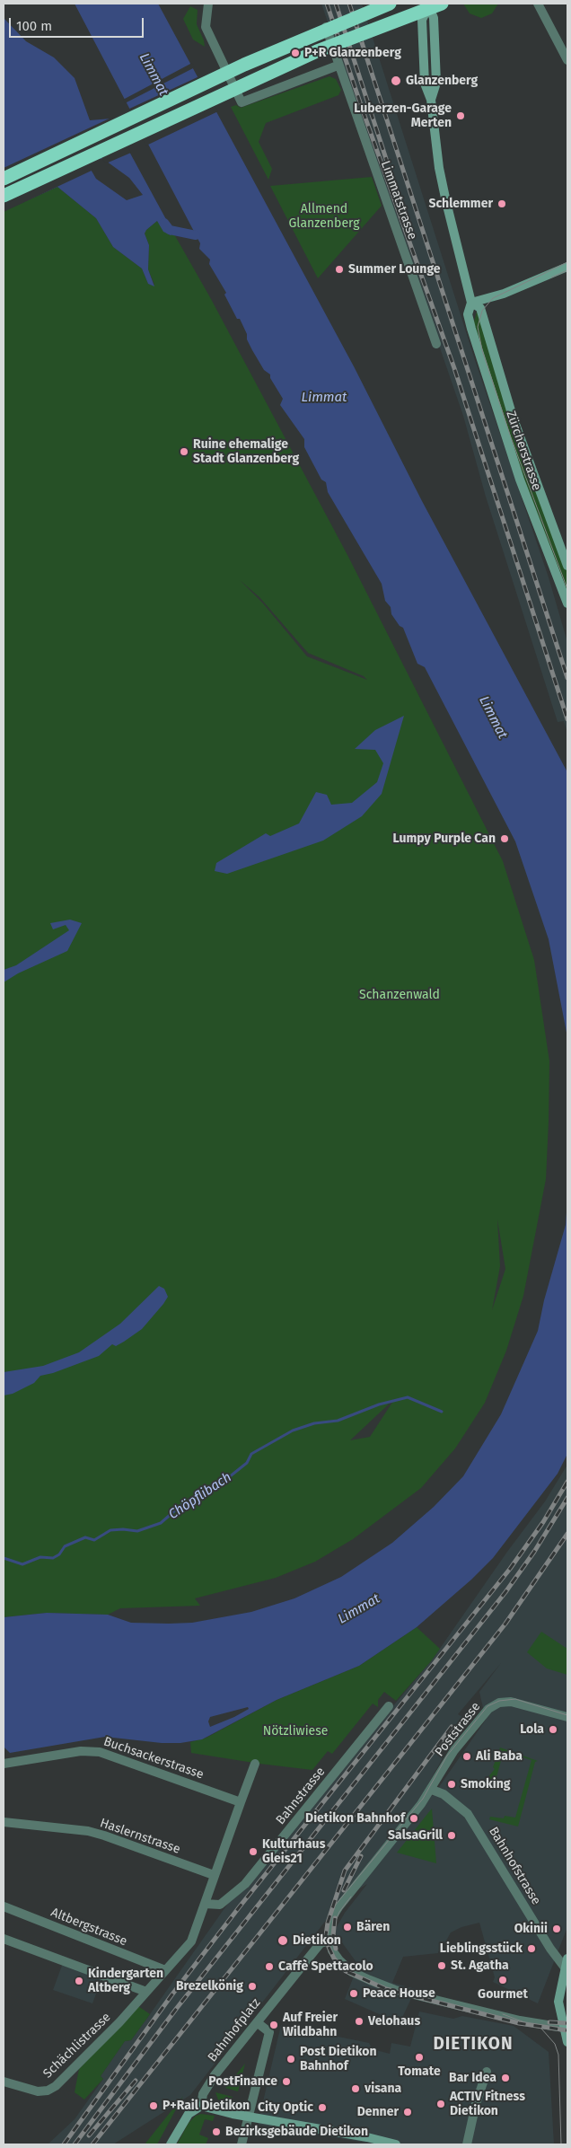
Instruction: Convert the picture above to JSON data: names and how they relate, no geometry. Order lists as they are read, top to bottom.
{
  "streets": {
    "main road": ["Zürcherstrasse"],
    "street": [
      "Limmatstrasse",
      "Poststrasse",
      "Buchsackerstrasse",
      "Bahnstrasse",
      "Haslernstrasse",
      "Bahnhofstrasse",
      "Altbergstrasse",
      "Bahnhofplatz",
      "Schächlistrasse"
    ]
  },
  "crossings": [
    ["Poststrasse", "Bahnhofstrasse"],
    ["Altbergstrasse", "Schächlistrasse"]
  ],
  "districts": ["DIETIKON"],
  "water": ["Limmat", "Chöpflibach"],
  "parks": ["Allmend Glanzenberg", "Schanzenwald", "Nötzliwiese"],
  "places": [
    "P+R Glanzenberg",
    "Glanzenberg",
    "Luberzen-Garage Merten",
    "Schlemmer",
    "Summer Lounge",
    "Ruine ehemalige Stadt Glanzenberg",
    "Lumpy Purple Can",
    "Lola",
    "Ali Baba",
    "Smoking",
    "Dietikon Bahnhof",
    "SalsaGrill",
    "Kulturhaus Gleis21",
    "Bären",
    "Okinii",
    "Dietikon",
    "Lieblingsstück",
    "St. Agatha",
    "Caffè Spettacolo",
    "Gourmet",
    "Kindergarten Altberg",
    "Brezelkönig",
    "Peace House",
    "Velohaus",
    "Auf Freier Wildbahn",
    "Tomate",
    "Post Dietikon Bahnhof",
    "Bar Idea",
    "PostFinance",
    "visana",
    "ACTIV Fitness Dietikon",
    "P+Rail Dietikon",
    "City Optic",
    "Denner",
    "Bezirksgebäude Dietikon"
  ],
  "scale_bar": "100 m"
}
